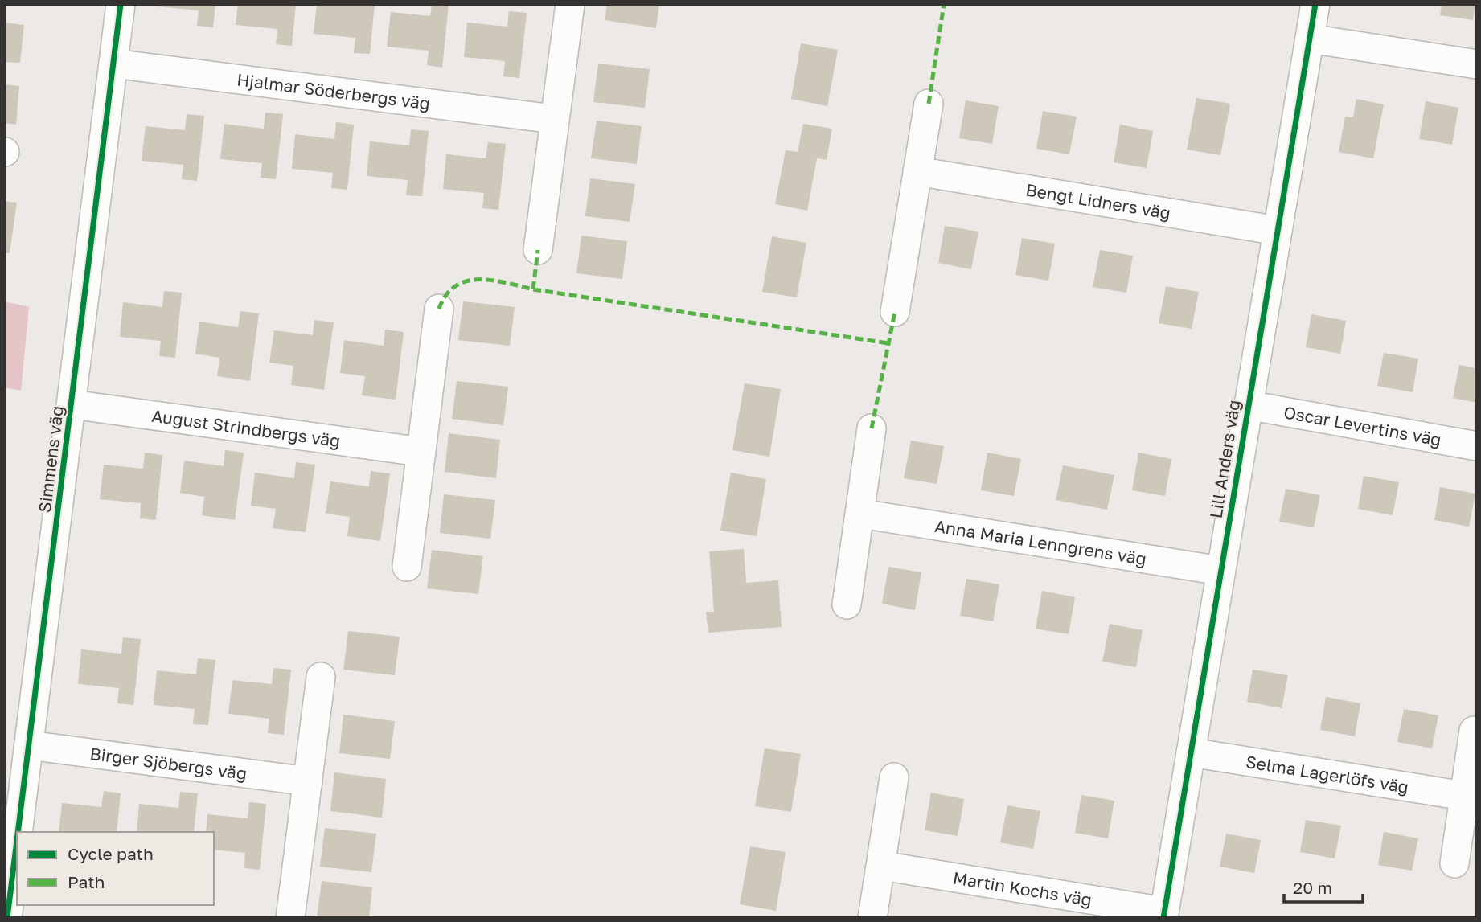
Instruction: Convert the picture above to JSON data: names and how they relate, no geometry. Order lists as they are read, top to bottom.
{
  "streets": {
    "street": [
      "Hjalmar Söderbergs väg",
      "Bengt Lidners väg",
      "Oscar Levertins väg",
      "August Strindbergs väg",
      "Simmens väg",
      "Lill Anders väg",
      "Anna Maria Lenngrens väg",
      "Birger Sjöbergs väg",
      "Selma Lagerlöfs väg",
      "Martin Kochs väg"
    ]
  },
  "crossings": [
    ["Hjalmar Söderbergs väg", "Simmens väg"],
    ["Bengt Lidners väg", "Lill Anders väg"],
    ["Oscar Levertins väg", "Lill Anders väg"],
    ["August Strindbergs väg", "Simmens väg"],
    ["Simmens väg", "Birger Sjöbergs väg"],
    ["Lill Anders väg", "Anna Maria Lenngrens väg"],
    ["Lill Anders väg", "Selma Lagerlöfs väg"],
    ["Lill Anders väg", "Martin Kochs väg"]
  ],
  "legend": ["Cycle path", "Path"],
  "scale_bar": "20 m"
}
